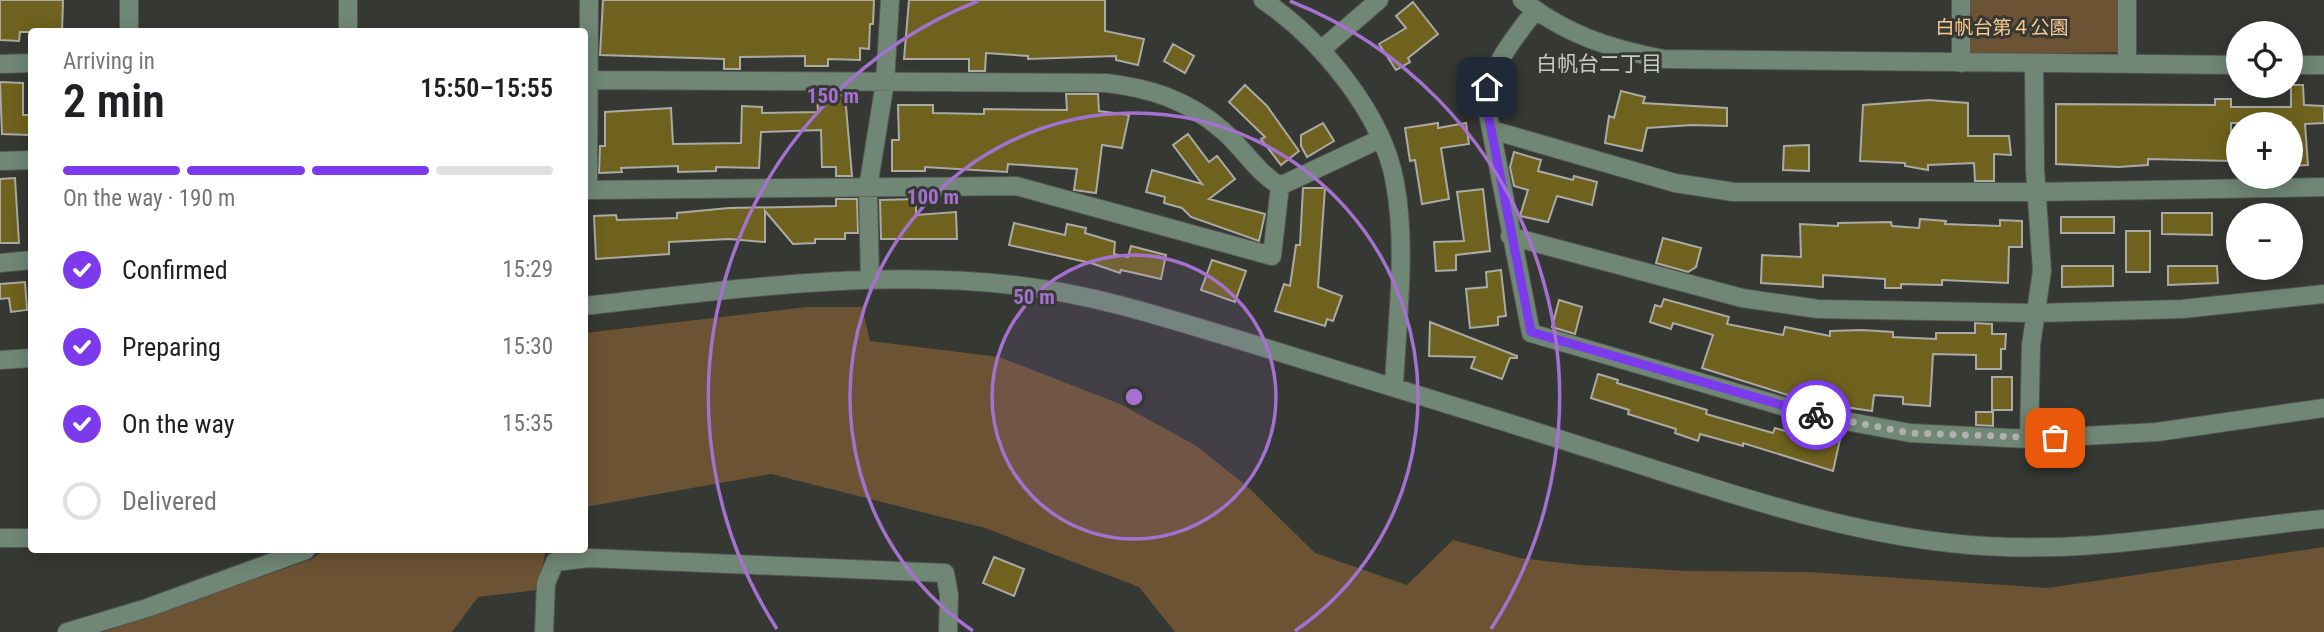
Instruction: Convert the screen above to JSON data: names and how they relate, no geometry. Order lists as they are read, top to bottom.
{
  "districts": ["白帆台二丁目"],
  "parks": ["白帆台第４公園"],
  "page": {
    "map_buttons": ["+", "−"],
    "heading": ["2 min", "Arriving in", "15:50–15:55"],
    "bar": "On the way · 190 m",
    "list": [
      ["Confirmed", "15:29"],
      ["Preparing", "15:30"],
      ["On the way", "15:35"],
      "Delivered"
    ]
  },
  "rings": ["150 m", "100 m", "50 m"]
}
